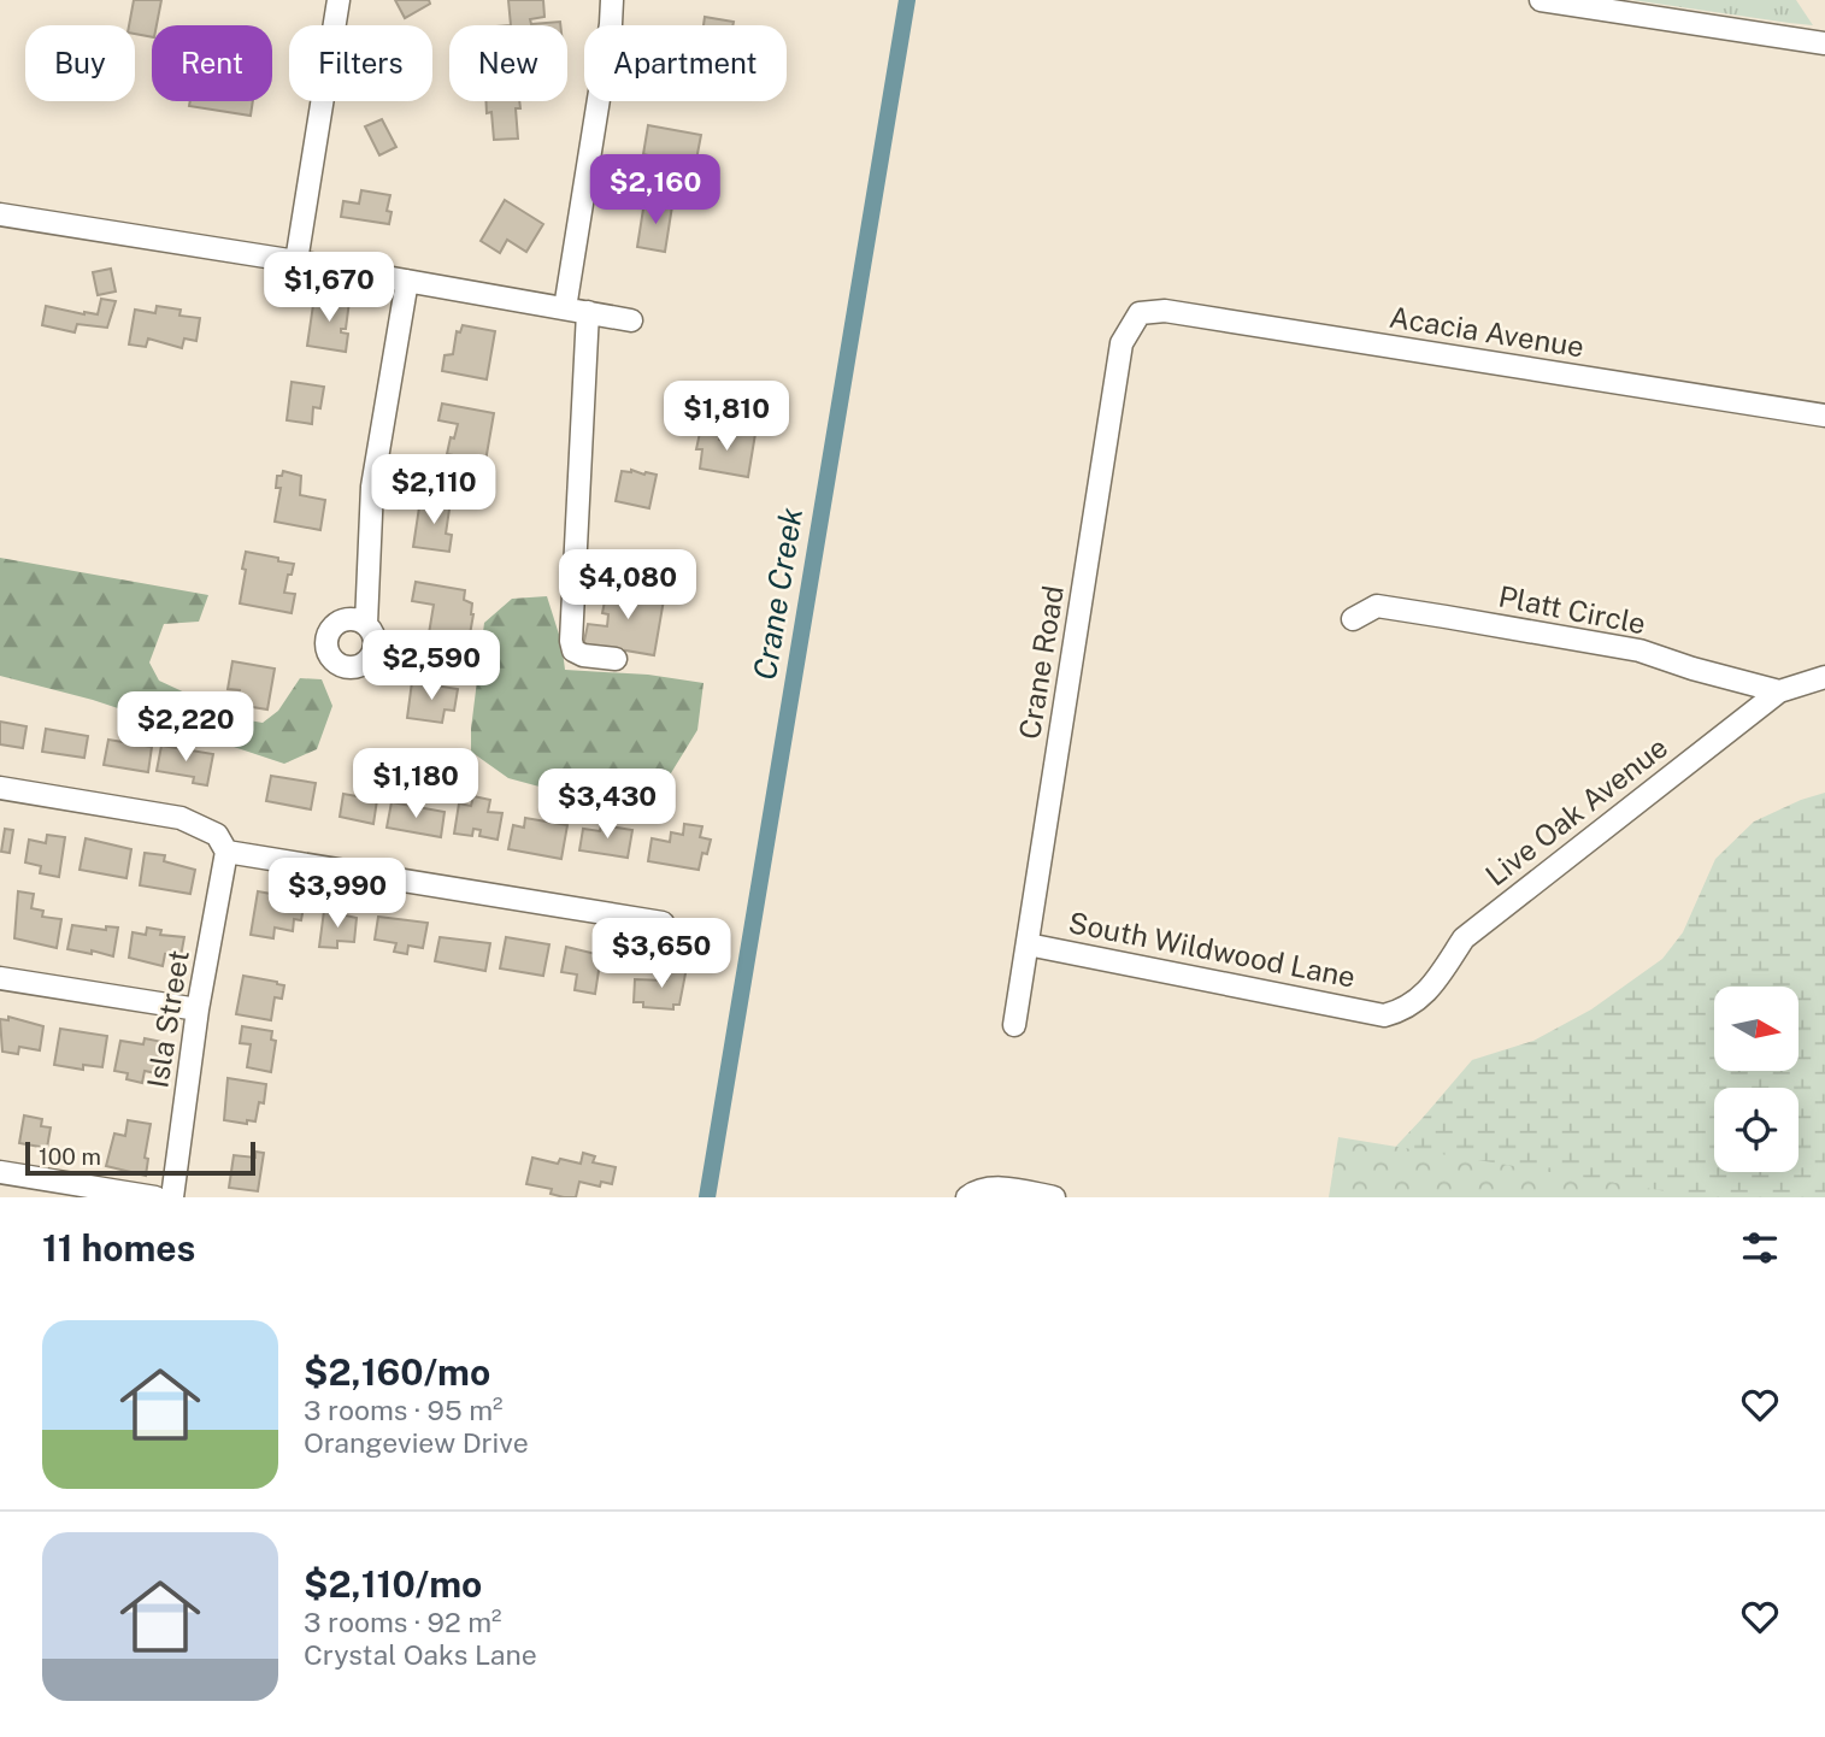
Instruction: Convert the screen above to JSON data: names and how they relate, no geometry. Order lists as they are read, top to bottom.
{
  "streets": {
    "street": [
      "Acacia Avenue",
      "Platt Circle",
      "Crane Road",
      "Live Oak Avenue",
      "South Wildwood Lane",
      "Isla Street"
    ]
  },
  "crossings": [
    ["Acacia Avenue", "Crane Road"],
    ["Platt Circle", "Live Oak Avenue"],
    ["Crane Road", "South Wildwood Lane"],
    ["Live Oak Avenue", "South Wildwood Lane"]
  ],
  "water": ["Crane Creek"],
  "scale_bar": "100 m",
  "north": "right",
  "page": {
    "chip": [
      "Buy",
      "Rent",
      "Filters",
      "New",
      "Apartment"
    ],
    "price": [
      "$2,160",
      "$1,670",
      "$1,810",
      "$2,110",
      "$4,080",
      "$2,590",
      "$2,220",
      "$1,180",
      "$3,430",
      "$3,990",
      "$3,650"
    ],
    "scale": "100 m",
    "heading": "11 homes",
    "list": [
      {
        "name": "$2,160/mo",
        "note": "3 rooms · 95 m² · Orangeview Drive"
      },
      {
        "name": "$2,110/mo",
        "note": "3 rooms · 92 m² · Crystal Oaks Lane"
      }
    ]
  }
}
